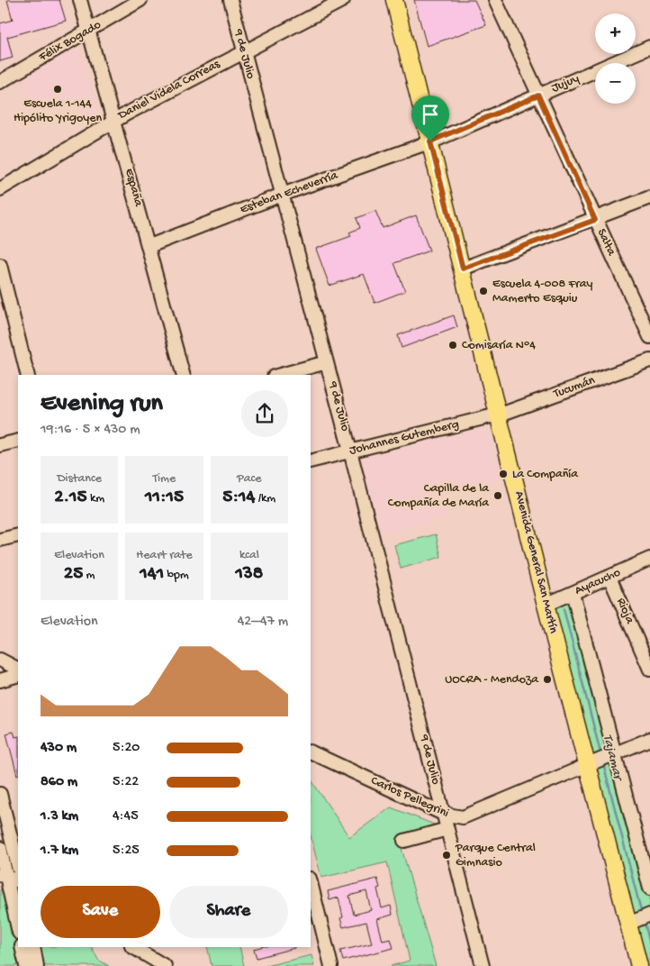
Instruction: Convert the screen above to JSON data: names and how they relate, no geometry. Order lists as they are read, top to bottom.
{
  "streets": {
    "main road": ["Avenida General San Martín"],
    "street": [
      "Félix Bogado",
      "9 de Julio",
      "Jujuy",
      "Daniel Videla Correas",
      "España",
      "Esteban Echeverría",
      "Salta",
      "Tucumán",
      "Johannes Gutemberg",
      "Ayacucho",
      "Rioja",
      "Carlos Pellegrini"
    ]
  },
  "crossings": [
    ["Félix Bogado", "España"],
    ["9 de Julio", "Daniel Videla Correas"],
    ["9 de Julio", "Esteban Echeverría"],
    ["9 de Julio", "Johannes Gutemberg"],
    ["9 de Julio", "Carlos Pellegrini"],
    ["Jujuy", "Esteban Echeverría"],
    ["Jujuy", "Salta"],
    ["Jujuy", "Avenida General San Martín"],
    ["Daniel Videla Correas", "España"],
    ["España", "Esteban Echeverría"],
    ["Esteban Echeverría", "Avenida General San Martín"],
    ["Tucumán", "Johannes Gutemberg"],
    ["Tucumán", "Avenida General San Martín"],
    ["Johannes Gutemberg", "Avenida General San Martín"],
    ["Avenida General San Martín", "Ayacucho"],
    ["Avenida General San Martín", "Carlos Pellegrini"],
    ["Ayacucho", "Rioja"]
  ],
  "water": ["Tajamar"],
  "places": [
    "Escuela 1-144 Hipólito Yrigoyen",
    "Escuela 4-008 Fray Mamerto Esquiu",
    "Comisaría N°4",
    "La Compañía",
    "Capilla de la Compañía de María",
    "UOCRA - Mendoza",
    "Parque Central Gimnasio"
  ],
  "page": {
    "map_buttons": ["+", "−"],
    "heading": ["Evening run", "19:16 · 5 × 430 m"],
    "stats": [
      ["Distance", "2.15 km"],
      ["Time", "11:15"],
      ["Pace", "5:14 /km"],
      ["Elevation", "25 m"],
      ["Heart rate", "141 bpm"],
      ["kcal", "138"]
    ],
    "chart": ["Elevation", "42–47 m"],
    "list": [
      {
        "name": "430 m",
        "note": "5:20"
      },
      {
        "name": "860 m",
        "note": "5:22"
      },
      {
        "name": "1.3 km",
        "note": "4:45"
      },
      {
        "name": "1.7 km",
        "note": "5:25"
      }
    ],
    "buttons": ["Save", "Share"]
  }
}
